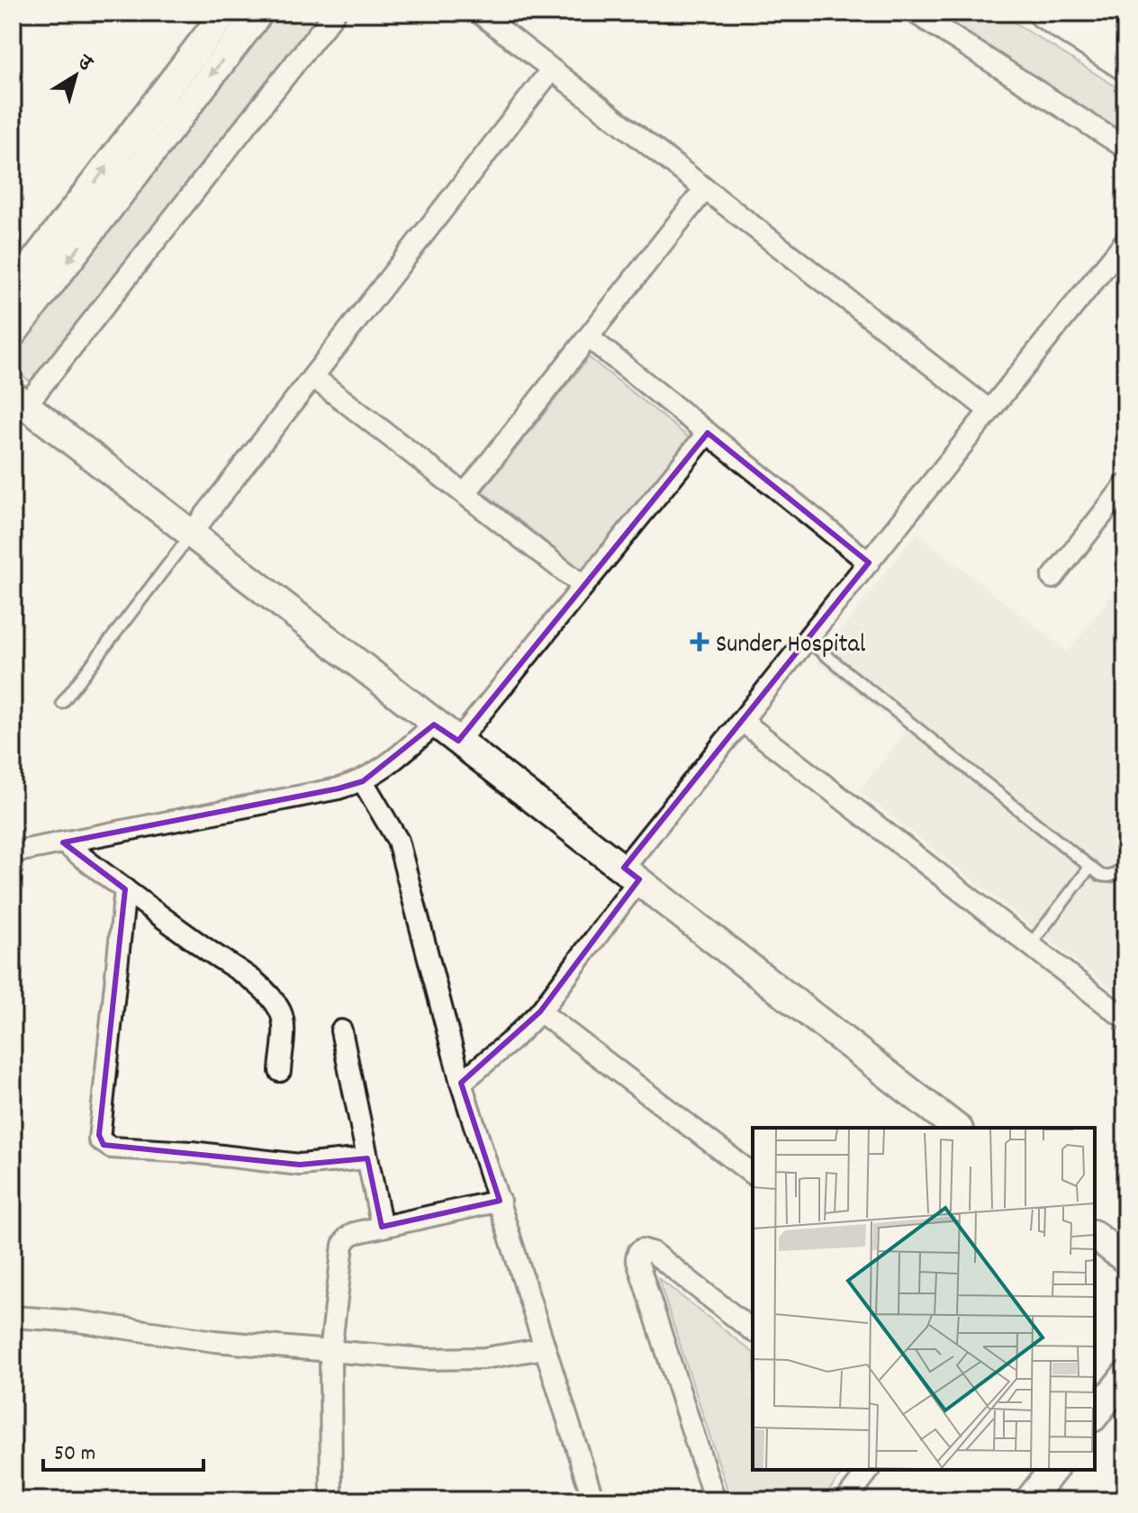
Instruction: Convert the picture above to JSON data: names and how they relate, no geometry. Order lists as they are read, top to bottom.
{
  "places": {
    "health": ["Sunder Hospital"]
  },
  "scale_bar": "50 m",
  "north": "top right"
}
